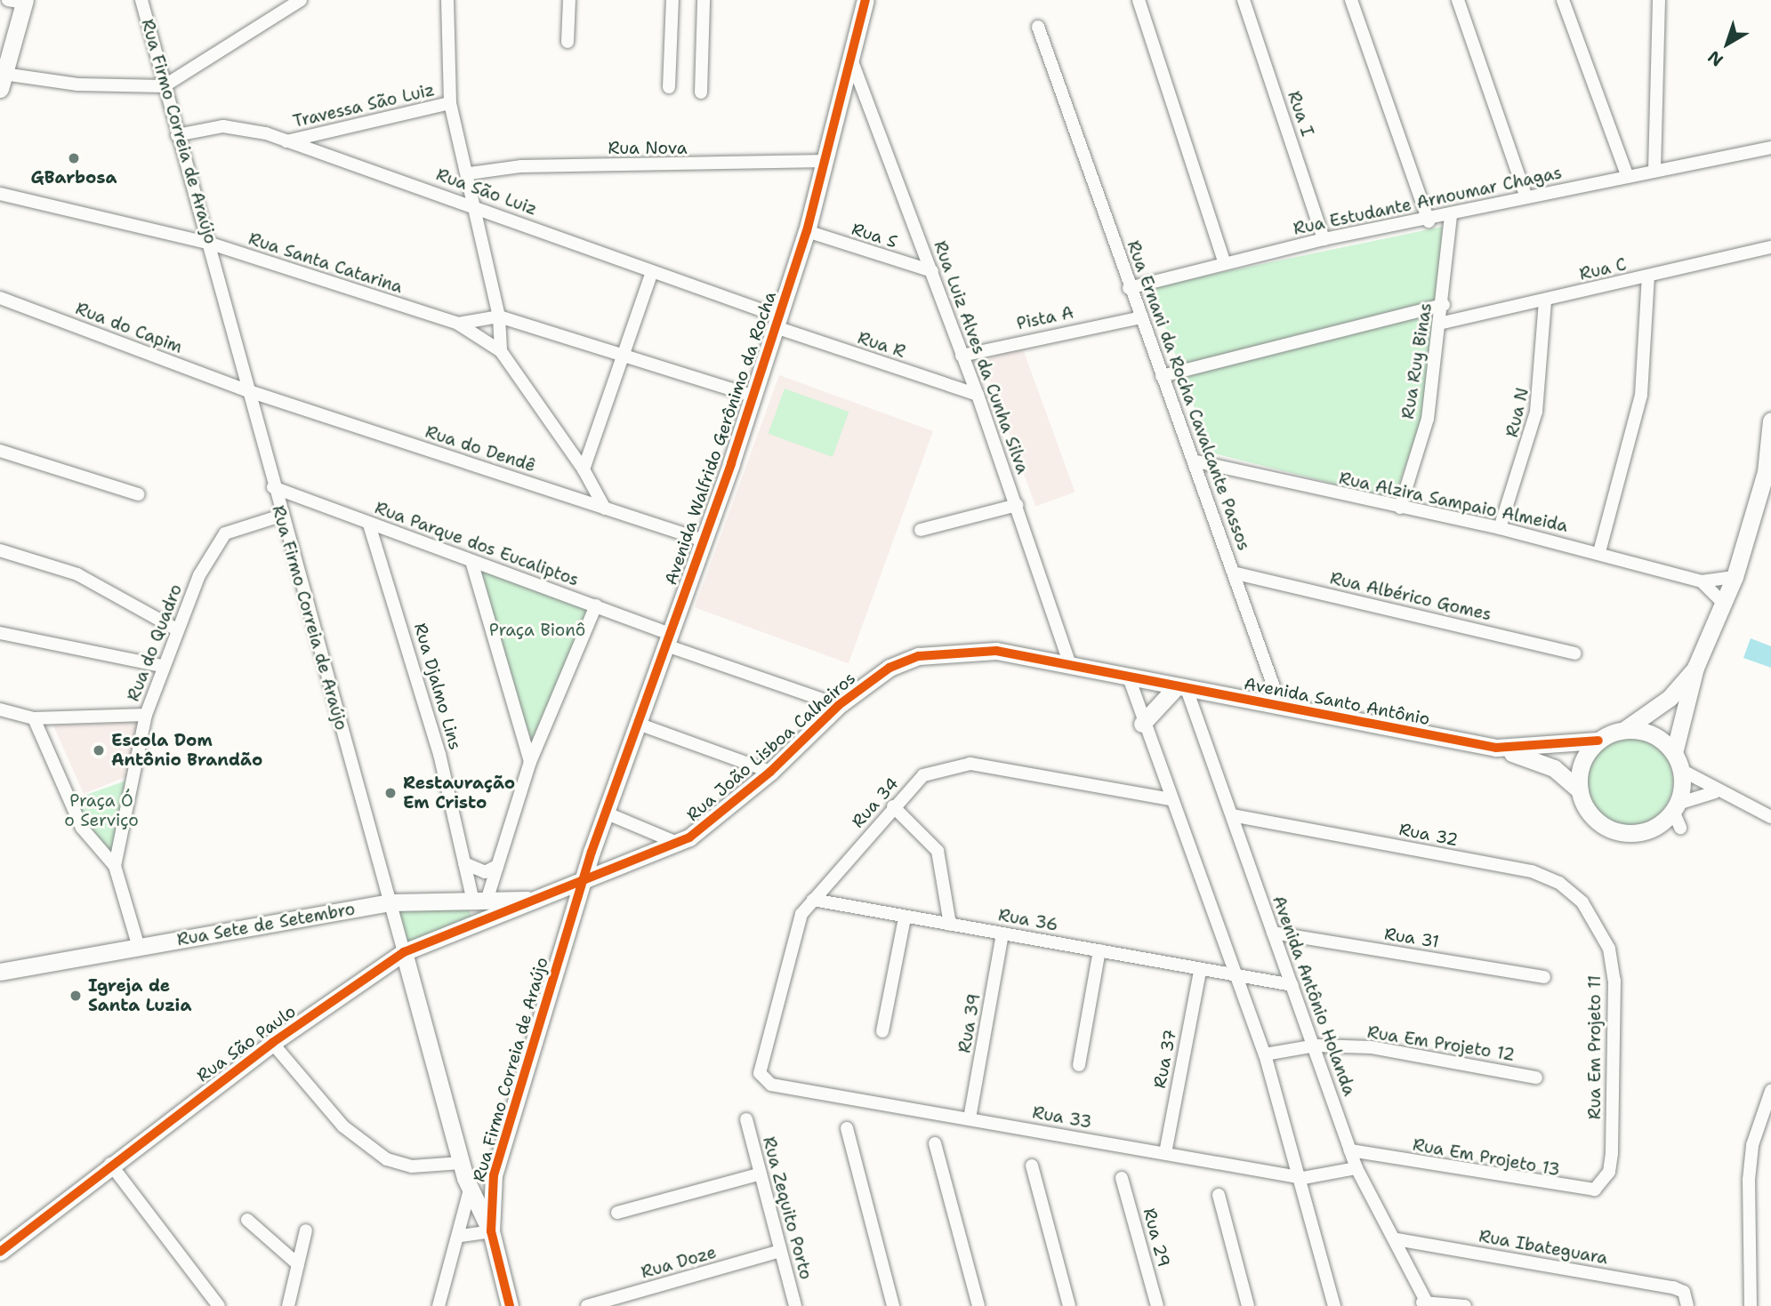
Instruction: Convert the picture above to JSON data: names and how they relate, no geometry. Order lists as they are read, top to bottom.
{
  "streets": {
    "street": [
      "Travessa São Luiz",
      "Rua I",
      "Rua Firmo Correia de Araújo",
      "Rua Nova",
      "Rua São Luiz",
      "Rua Estudante Arnoumar Chagas",
      "Rua S",
      "Rua Santa Catarina",
      "Rua C",
      "Pista A",
      "Rua do Capim",
      "Rua R",
      "Rua Luiz Alves da Cunha Silva",
      "Rua Ruy Binas",
      "Rua Ernani da Rocha Cavalcante Passos",
      "Rua N",
      "Avenida Walfrido Gerônimo da Rocha",
      "Rua do Dendê",
      "Rua Alzira Sampaio Almeida",
      "Rua Parque dos Eucaliptos",
      "Rua Albérico Gomes",
      "Rua do Quadro",
      "Rua Djalmo Lins",
      "Avenida Santo Antônio",
      "Rua João Lisboa Calheiros",
      "Rua 34",
      "Rua 32",
      "Rua 36",
      "Rua Sete de Setembro",
      "Rua 31",
      "Avenida Antônio Holanda",
      "Rua 39",
      "Rua São Paulo",
      "Rua Em Projeto 12",
      "Rua Em Projeto 11",
      "Rua 37",
      "Rua 33",
      "Rua Em Projeto 13",
      "Rua Zequito Porto",
      "Rua 29",
      "Rua Ibateguara",
      "Rua Doze"
    ]
  },
  "crossings": [
    ["Travessa São Luiz", "Rua São Luiz"],
    ["Rua I", "Rua Estudante Arnoumar Chagas"],
    ["Rua Firmo Correia de Araújo", "Rua São Luiz"],
    ["Rua Firmo Correia de Araújo", "Rua Santa Catarina"],
    ["Rua Firmo Correia de Araújo", "Rua do Capim"],
    ["Rua Firmo Correia de Araújo", "Avenida Walfrido Gerônimo da Rocha"],
    ["Rua Firmo Correia de Araújo", "Rua do Dendê"],
    ["Rua Firmo Correia de Araújo", "Rua Parque dos Eucaliptos"],
    ["Rua Firmo Correia de Araújo", "Rua do Quadro"],
    ["Rua Firmo Correia de Araújo", "Rua João Lisboa Calheiros"],
    ["Rua Firmo Correia de Araújo", "Rua Sete de Setembro"],
    ["Rua Firmo Correia de Araújo", "Rua São Paulo"],
    ["Rua Nova", "Avenida Walfrido Gerônimo da Rocha"],
    ["Rua São Luiz", "Rua R"],
    ["Rua São Luiz", "Avenida Walfrido Gerônimo da Rocha"],
    ["Rua Estudante Arnoumar Chagas", "Rua Ruy Binas"],
    ["Rua Estudante Arnoumar Chagas", "Rua Ernani da Rocha Cavalcante Passos"],
    ["Rua S", "Rua Luiz Alves da Cunha Silva"],
    ["Rua S", "Avenida Walfrido Gerônimo da Rocha"],
    ["Rua Santa Catarina", "Avenida Walfrido Gerônimo da Rocha"],
    ["Rua C", "Rua Ruy Binas"],
    ["Rua C", "Rua N"],
    ["Pista A", "Rua Luiz Alves da Cunha Silva"],
    ["Pista A", "Rua Ernani da Rocha Cavalcante Passos"],
    ["Rua do Capim", "Rua do Dendê"],
    ["Rua R", "Rua Luiz Alves da Cunha Silva"],
    ["Rua R", "Avenida Walfrido Gerônimo da Rocha"],
    ["Rua Luiz Alves da Cunha Silva", "Avenida Walfrido Gerônimo da Rocha"],
    ["Rua Luiz Alves da Cunha Silva", "Avenida Santo Antônio"],
    ["Rua Luiz Alves da Cunha Silva", "Rua João Lisboa Calheiros"],
    ["Rua Ruy Binas", "Rua Alzira Sampaio Almeida"],
    ["Rua Ernani da Rocha Cavalcante Passos", "Rua Alzira Sampaio Almeida"],
    ["Rua Ernani da Rocha Cavalcante Passos", "Rua Albérico Gomes"],
    ["Rua Ernani da Rocha Cavalcante Passos", "Avenida Santo Antônio"],
    ["Rua N", "Rua Alzira Sampaio Almeida"],
    ["Avenida Walfrido Gerônimo da Rocha", "Rua do Dendê"],
    ["Avenida Walfrido Gerônimo da Rocha", "Rua Parque dos Eucaliptos"],
    ["Avenida Walfrido Gerônimo da Rocha", "Rua João Lisboa Calheiros"],
    ["Rua Parque dos Eucaliptos", "Rua Djalmo Lins"],
    ["Rua Parque dos Eucaliptos", "Rua João Lisboa Calheiros"],
    ["Rua Djalmo Lins", "Rua Sete de Setembro"],
    ["Avenida Santo Antônio", "Rua João Lisboa Calheiros"],
    ["Avenida Santo Antônio", "Avenida Antônio Holanda"],
    ["Rua João Lisboa Calheiros", "Rua Sete de Setembro"],
    ["Rua João Lisboa Calheiros", "Rua São Paulo"],
    ["Rua 34", "Rua 36"],
    ["Rua 34", "Rua 33"],
    ["Rua 32", "Avenida Antônio Holanda"],
    ["Rua 32", "Rua Em Projeto 11"],
    ["Rua 36", "Avenida Antônio Holanda"],
    ["Rua 36", "Rua 39"],
    ["Rua 36", "Rua 37"],
    ["Rua Sete de Setembro", "Rua São Paulo"],
    ["Rua 31", "Avenida Antônio Holanda"],
    ["Avenida Antônio Holanda", "Rua Em Projeto 12"],
    ["Avenida Antônio Holanda", "Rua 33"],
    ["Avenida Antônio Holanda", "Rua Em Projeto 13"],
    ["Avenida Antônio Holanda", "Rua Ibateguara"],
    ["Rua 39", "Rua 33"],
    ["Rua Em Projeto 11", "Rua Em Projeto 13"],
    ["Rua 37", "Rua 33"],
    ["Rua Zequito Porto", "Rua Doze"]
  ],
  "parks": ["Praça Bionô", "Praça Ó o Serviço"],
  "places": [
    "GBarbosa",
    "Escola Dom Antônio Brandão",
    "Restauração Em Cristo",
    "Igreja de Santa Luzia"
  ],
  "north": "bottom left"
}
